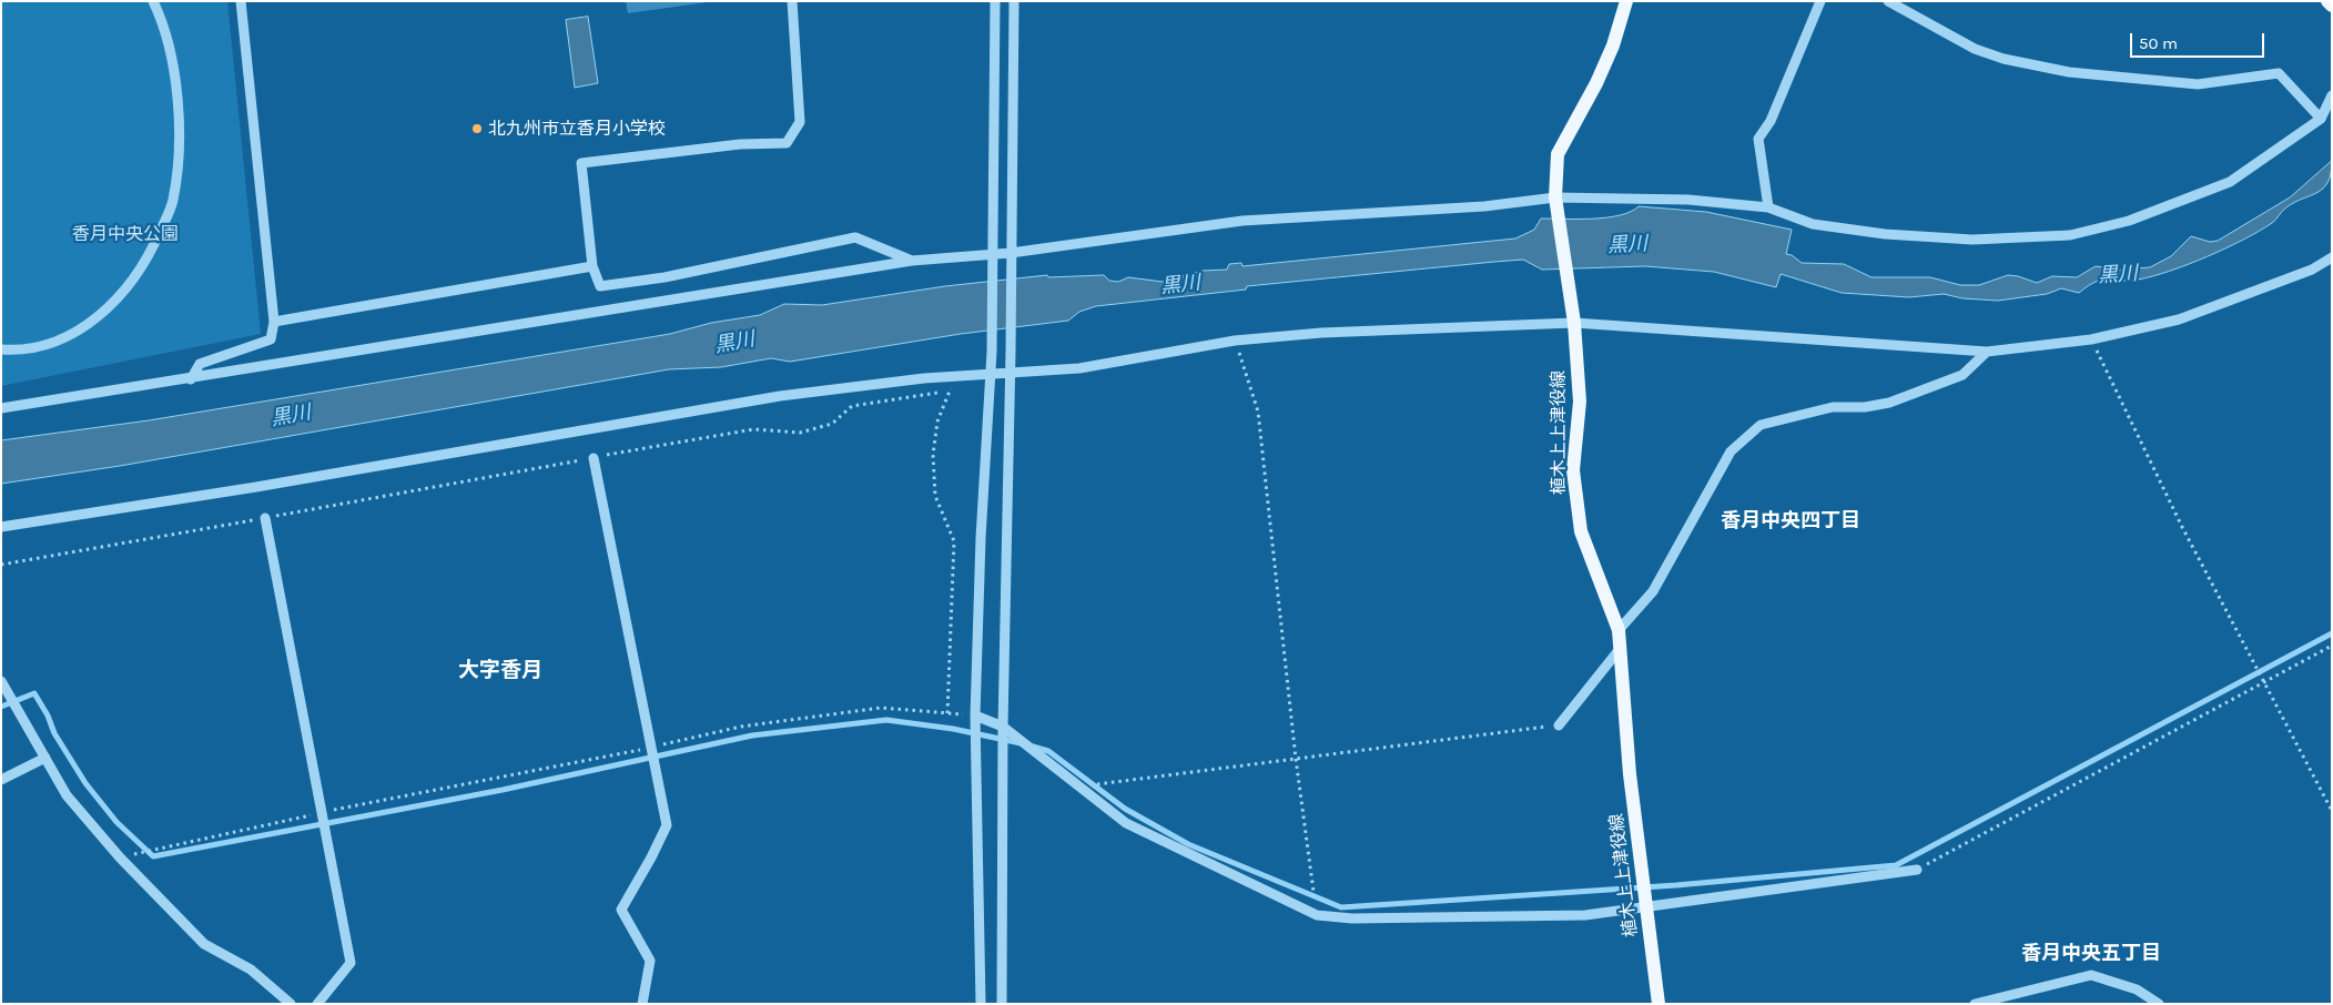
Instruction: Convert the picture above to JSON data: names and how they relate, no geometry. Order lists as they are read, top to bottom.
{
  "streets": {
    "main road": ["植木上上津役線"]
  },
  "districts": ["香月中央四丁目", "大字香月", "香月中央五丁目"],
  "water": ["黒川"],
  "parks": ["香月中央公園"],
  "places": ["北九州市立香月小学校"],
  "scale_bar": "50 m"
}
